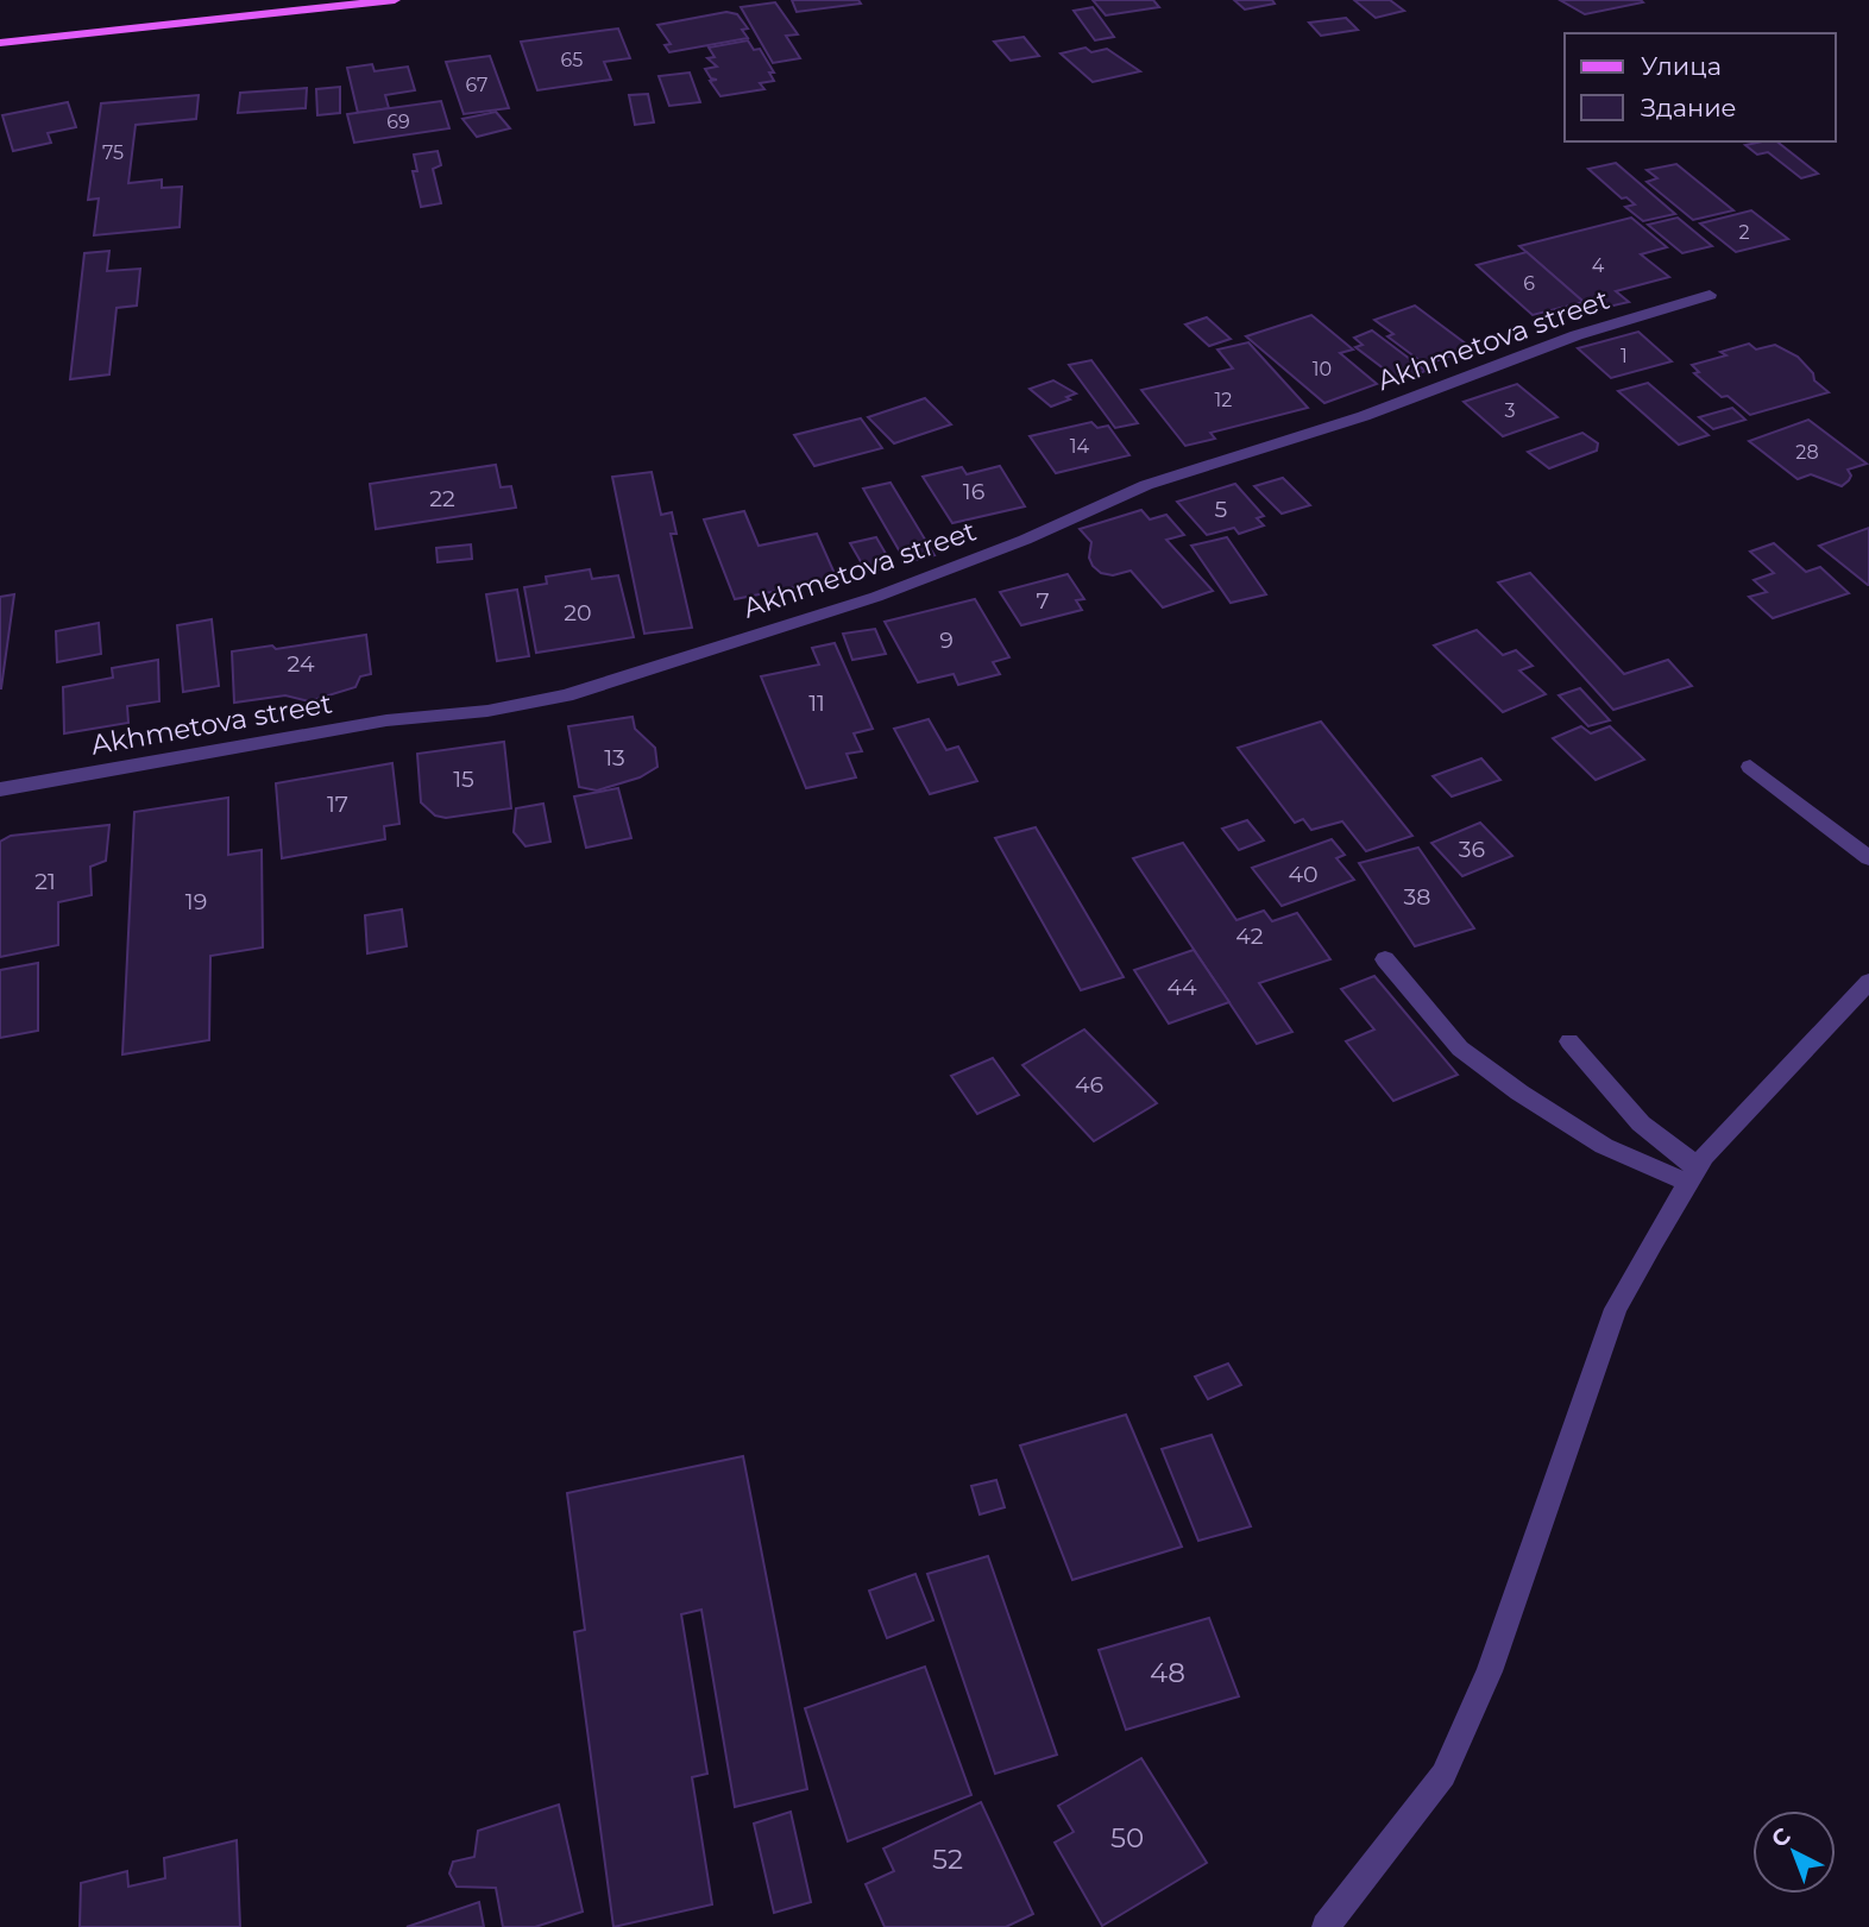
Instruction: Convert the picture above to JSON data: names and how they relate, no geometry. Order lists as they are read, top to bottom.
{
  "streets": {
    "street": ["Akhmetova street"]
  },
  "house_numbers": [
    "65",
    "67",
    "69",
    "75",
    "2",
    "4",
    "6",
    "1",
    "10",
    "12",
    "3",
    "14",
    "28",
    "16",
    "22",
    "5",
    "7",
    "20",
    "9",
    "24",
    "11",
    "13",
    "15",
    "17",
    "36",
    "40",
    "21",
    "38",
    "19",
    "42",
    "44",
    "46",
    "48",
    "50",
    "52"
  ],
  "legend": ["Улица", "Здание"],
  "north": "top left"
}
